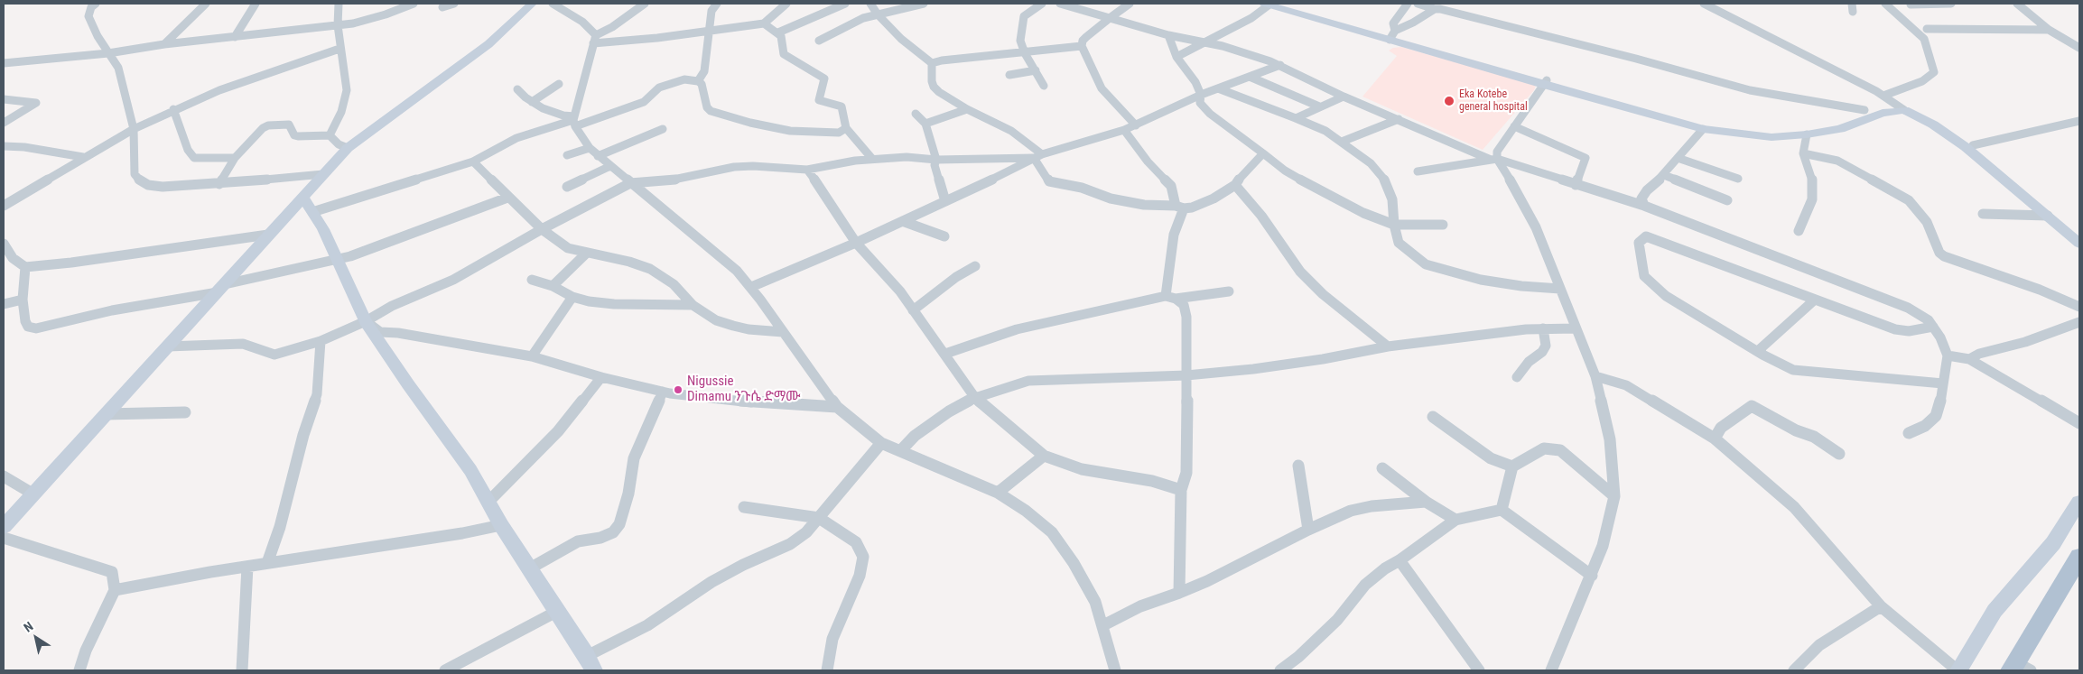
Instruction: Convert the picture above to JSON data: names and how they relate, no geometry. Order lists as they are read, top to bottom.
{
  "places": ["Eka Kotebe general hospital", "Nigussie Dimamu ንጉሴ ድማሙ"],
  "north": "top left"
}
